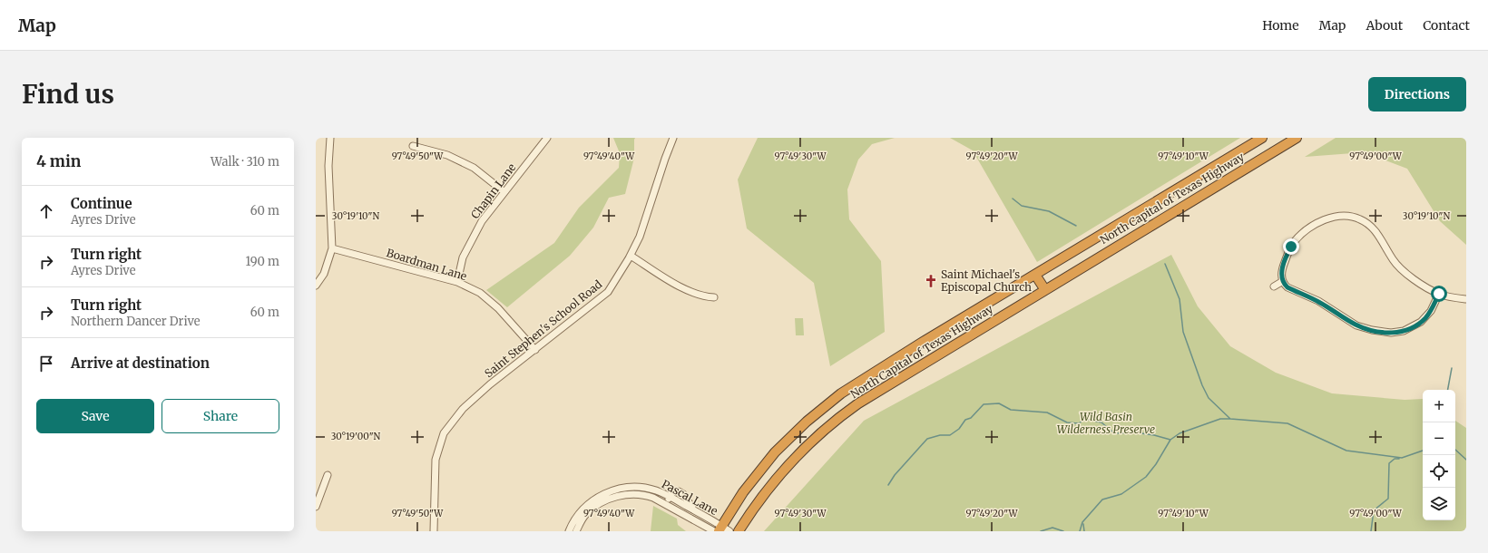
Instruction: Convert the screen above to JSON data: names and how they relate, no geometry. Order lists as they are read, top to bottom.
{
  "streets": {
    "highway": ["North Capital of Texas Highway"],
    "street": [
      "Chapin Lane",
      "Boardman Lane",
      "Saint Stephen's School Road",
      "Pascal Lane"
    ]
  },
  "crossings": [
    ["Chapin Lane", "Boardman Lane"],
    ["North Capital of Texas Highway", "Pascal Lane"],
    ["Boardman Lane", "Saint Stephen's School Road"]
  ],
  "parks": ["Wild Basin Wilderness Preserve"],
  "places": {
    "church": ["Saint Michael's Episcopal Church"]
  },
  "page": {
    "header": "Map",
    "nav": [
      "Home",
      "Map",
      "About",
      "Contact"
    ],
    "buttons": [
      "Directions",
      ["Save", "Share"]
    ],
    "title": "Find us",
    "heading": ["4 min", "Walk · 310 m"],
    "list": [
      ["Continue", "Ayres Drive", "60 m"],
      ["Turn right", "Ayres Drive", "190 m"],
      ["Turn right", "Northern Dancer Drive", "60 m"],
      "Arrive at destination"
    ],
    "map_buttons": ["+", "−"]
  },
  "coordinates": [
    "97°49'50\"W",
    "97°49'40\"W",
    "97°49'30\"W",
    "97°49'20\"W",
    "97°49'10\"W",
    "97°49'00\"W",
    "30°19'10\"N",
    "30°19'00\"N"
  ]
}
